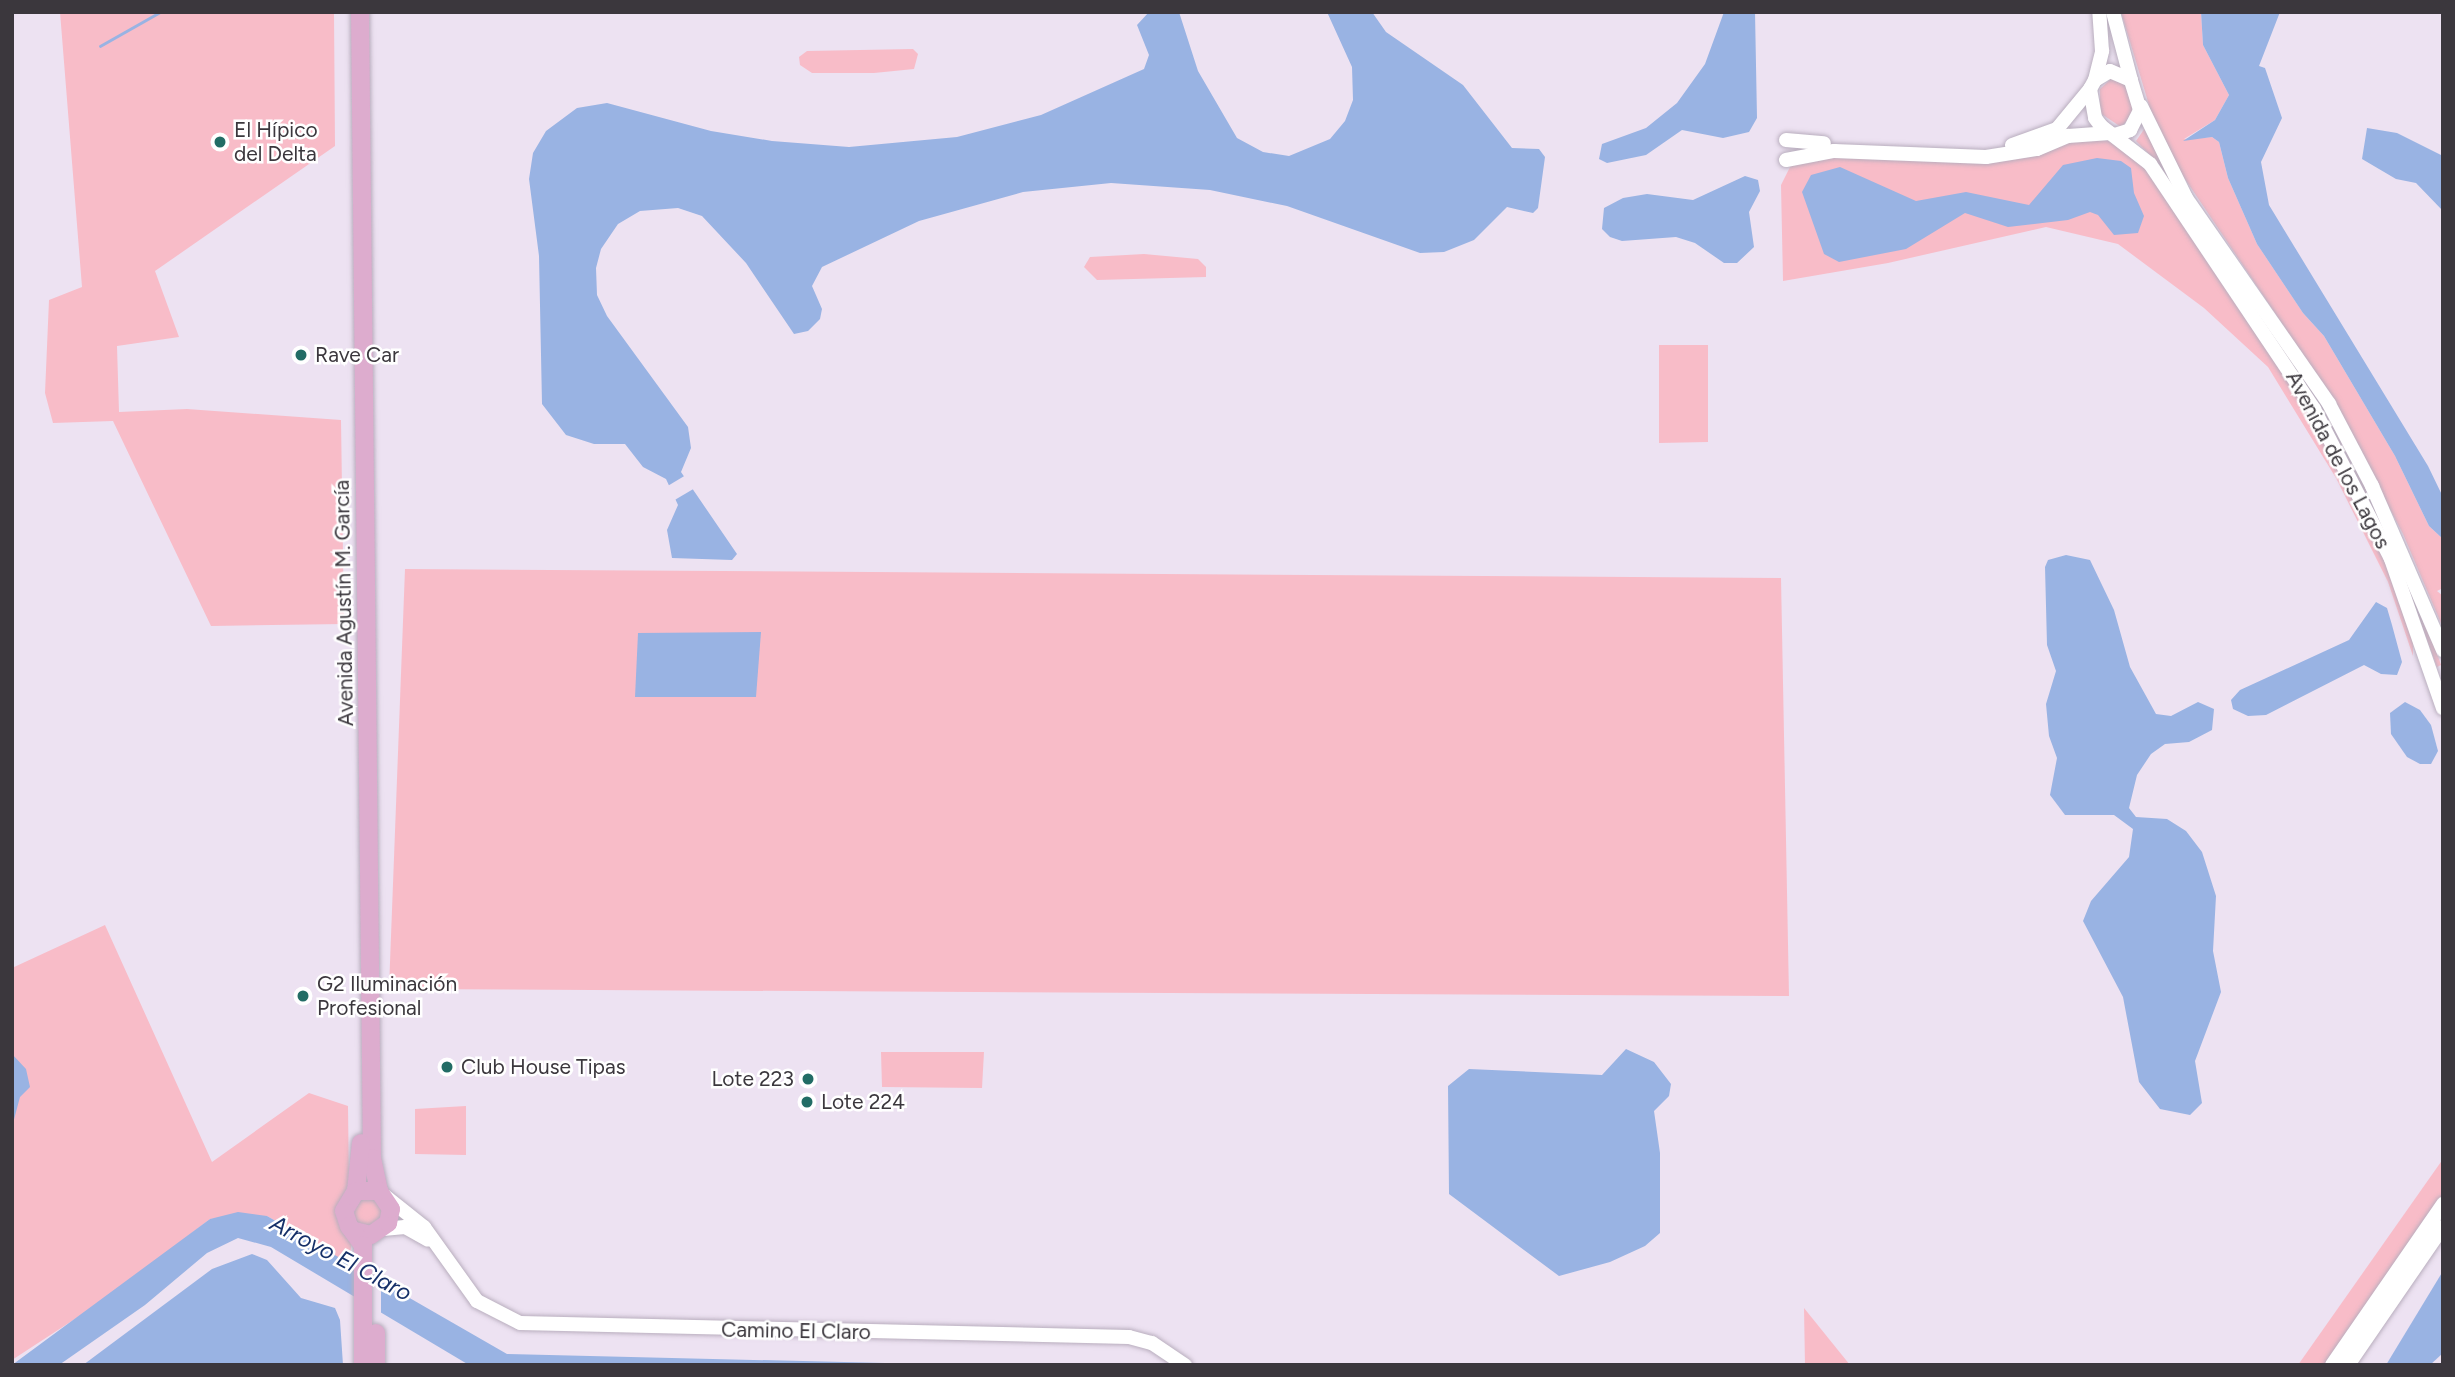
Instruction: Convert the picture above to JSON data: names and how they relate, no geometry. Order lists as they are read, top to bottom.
{
  "streets": {
    "main road": ["Avenida Agustín M. García"],
    "street": ["Avenida de los Lagos", "Camino El Claro"]
  },
  "crossings": [
    ["Avenida Agustín M. García", "Camino El Claro"]
  ],
  "water": ["Arroyo El Claro"],
  "places": [
    "El Hípico del Delta",
    "Rave Car",
    "G2 Iluminación Profesional",
    "Club House Tipas",
    "Lote 223",
    "Lote 224"
  ]
}
